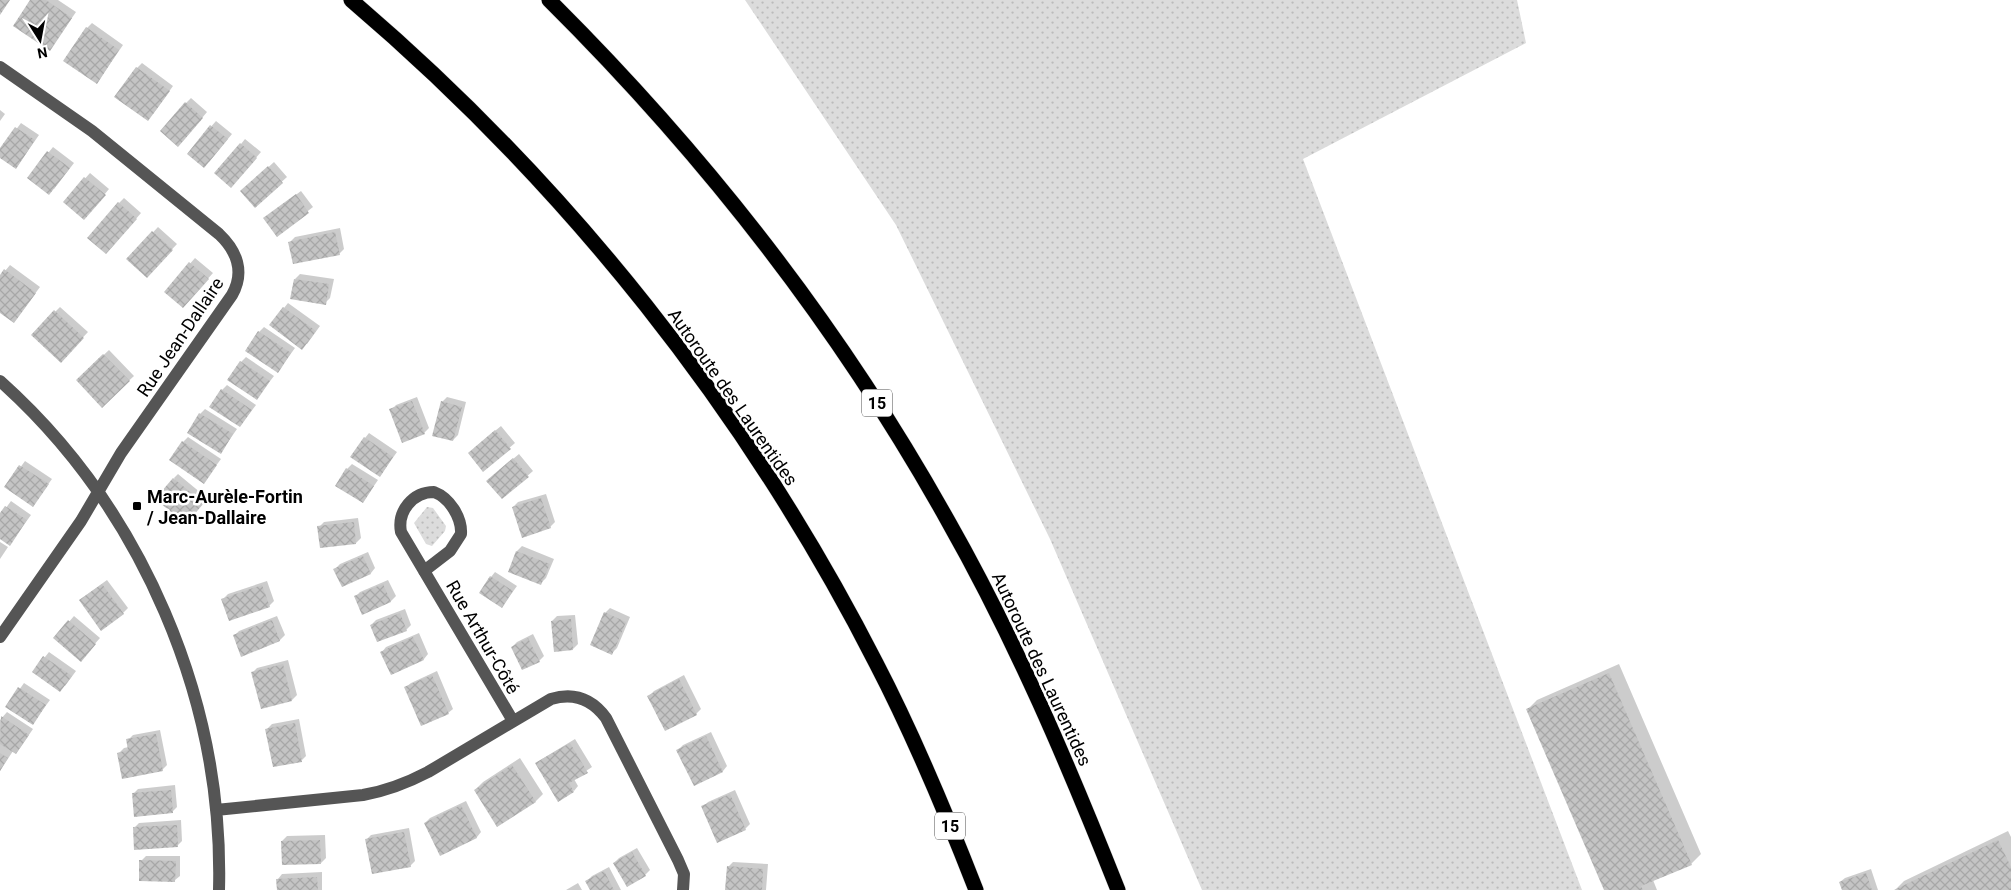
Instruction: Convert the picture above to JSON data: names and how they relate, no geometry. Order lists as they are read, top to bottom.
{
  "streets": {
    "highway": ["Autoroute des Laurentides", "15"],
    "street": ["Rue Jean-Dallaire", "Rue Arthur-Côté"]
  },
  "places": {
    "transit": ["Marc-Aurèle-Fortin / Jean-Dallaire"]
  },
  "north": "bottom"
}
